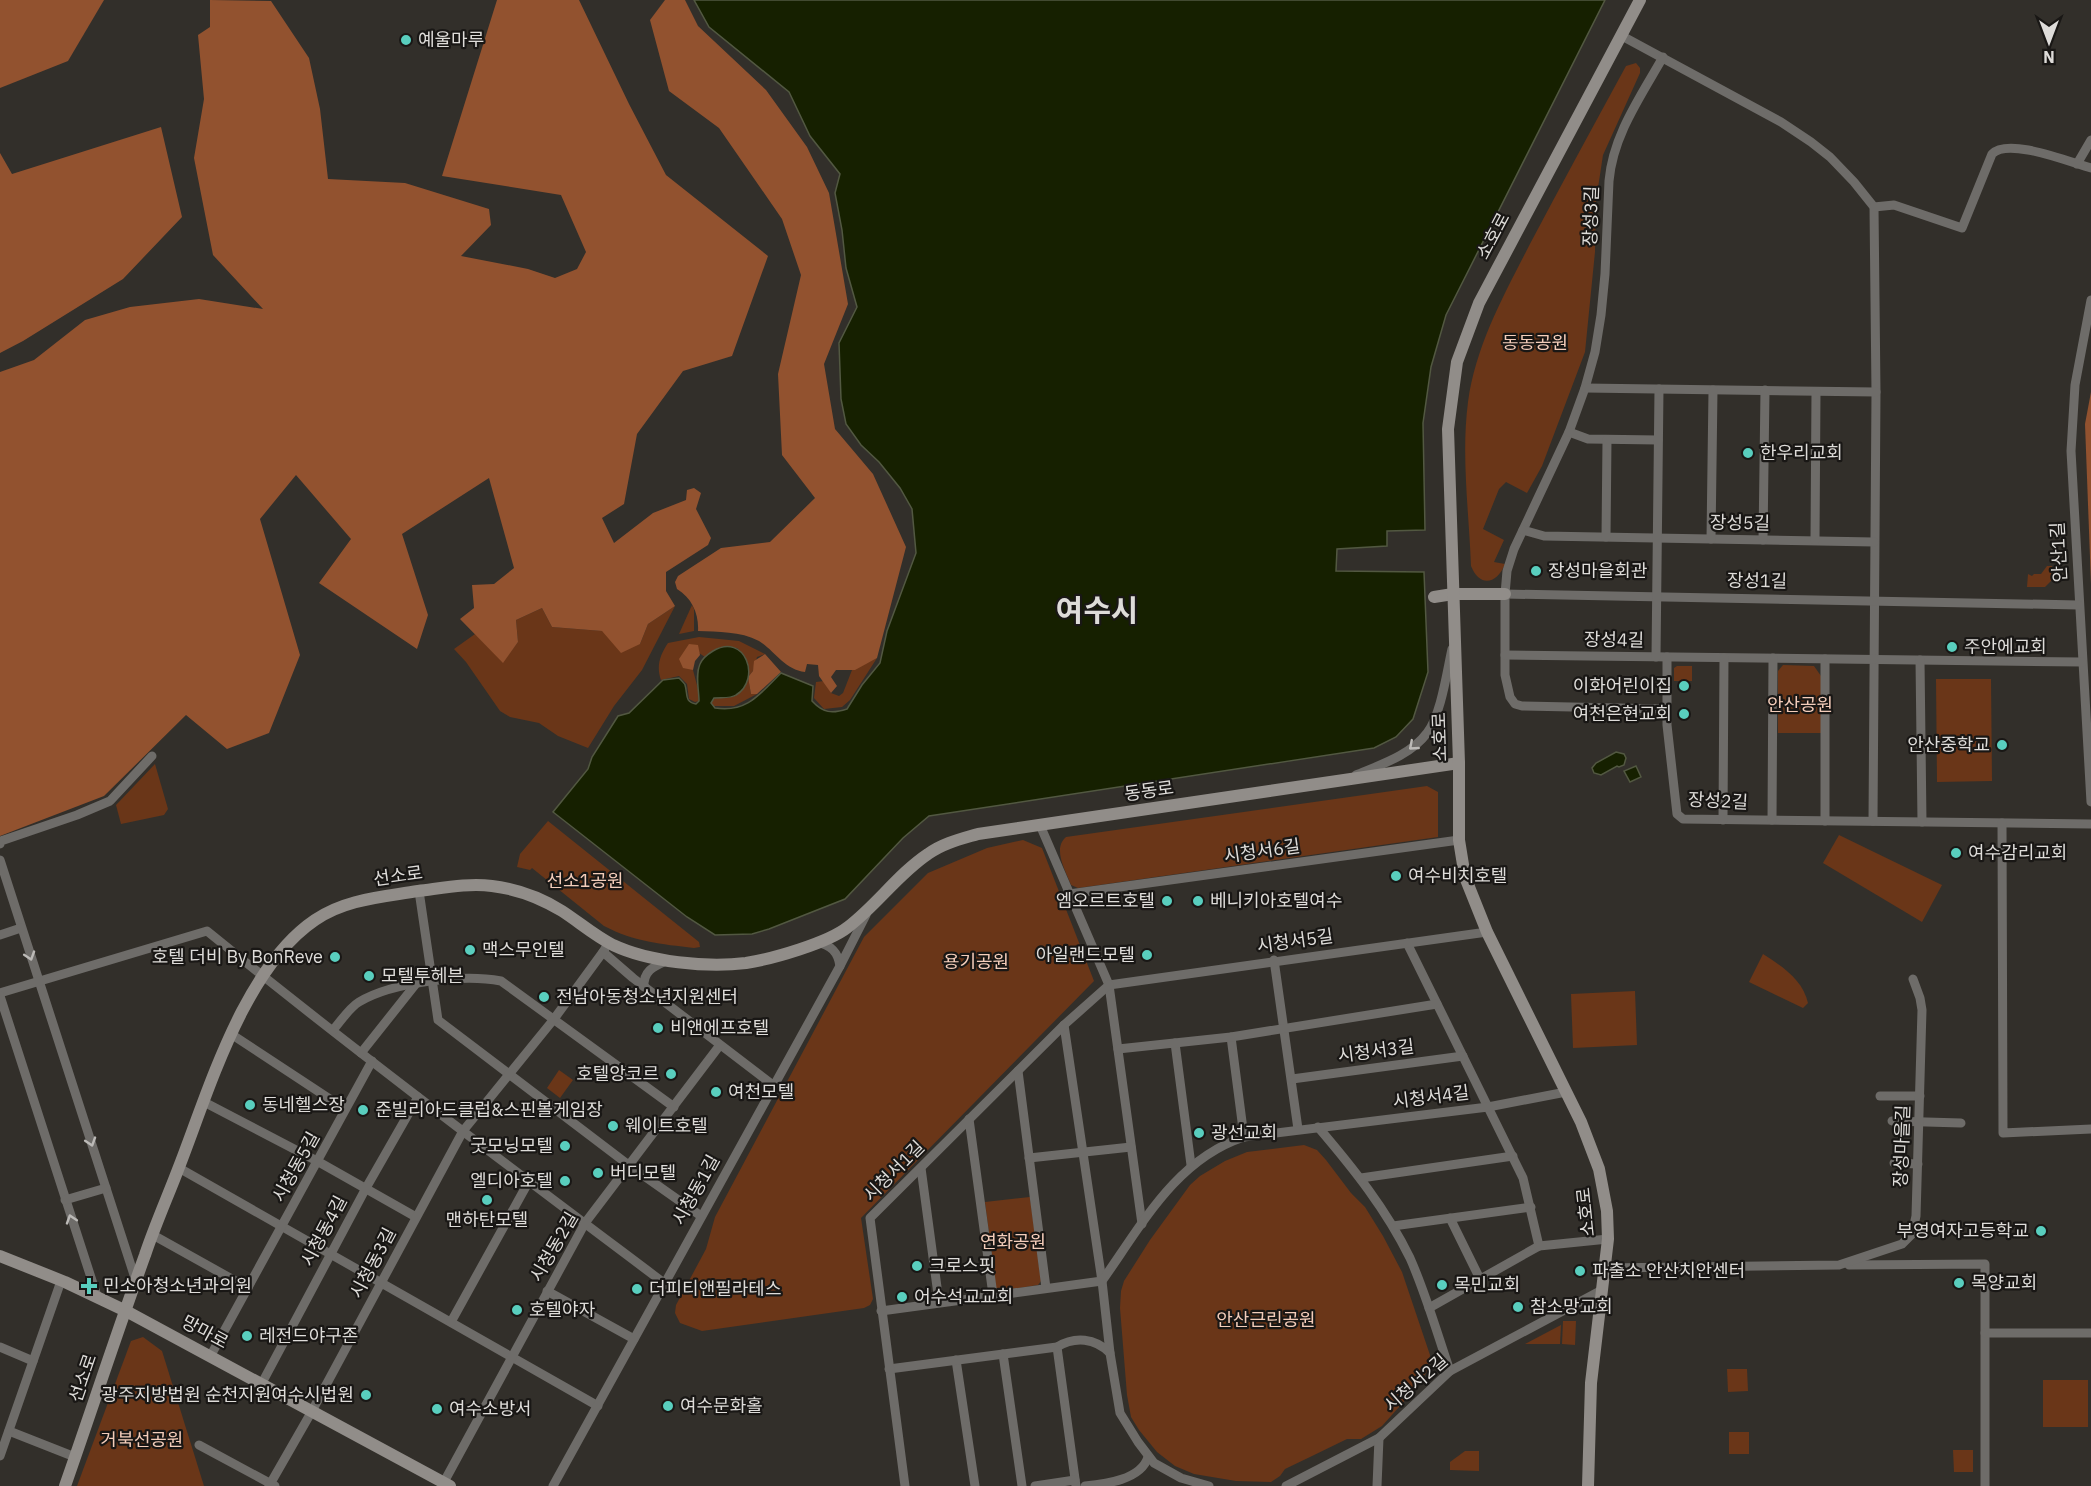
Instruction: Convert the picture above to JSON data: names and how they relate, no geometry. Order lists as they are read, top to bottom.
{
  "streets": {
    "street": [
      "장성3길",
      "소호로",
      "장성5길",
      "안산1길",
      "장성1길",
      "장성4길",
      "동동로",
      "장성2길",
      "시청서6길",
      "선소로",
      "시청서5길",
      "시청서3길",
      "시청서4길",
      "장성마을길",
      "시청동5길",
      "시청서1길",
      "시청동1길",
      "시청동4길",
      "시청동2길",
      "시청동3길",
      "망마로",
      "시청서2길"
    ]
  },
  "crossings": [
    ["장성3길", "장성5길"],
    ["장성3길", "장성1길"],
    ["소호로", "장성1길"],
    ["소호로", "동동로"],
    ["소호로", "시청서6길"],
    ["소호로", "시청서5길"],
    ["소호로", "시청서4길"],
    ["소호로", "장성마을길"],
    ["소호로", "시청서2길"],
    ["안산1길", "장성1길"],
    ["안산1길", "장성4길"],
    ["동동로", "선소로"],
    ["동동로", "시청동1길"],
    ["선소로", "시청동1길"],
    ["선소로", "시청동3길"],
    ["선소로", "망마로"],
    ["시청서5길", "시청서1길"],
    ["시청동5길", "망마로"],
    ["시청동4길", "망마로"],
    ["시청동2길", "망마로"],
    ["시청동3길", "망마로"]
  ],
  "districts": ["여수시"],
  "parks": [
    "동동공원",
    "안산공원",
    "선소1공원",
    "용기공원",
    "연화공원",
    "안산근린공원",
    "거북선공원"
  ],
  "places": {
    "other": [
      "예울마루",
      "한우리교회",
      "장성마을회관",
      "주안에교회",
      "이화어린이집",
      "여천은현교회",
      "안산중학교",
      "여수감리교회",
      "여수비치호텔",
      "엠오르트호텔",
      "베니키아호텔여수",
      "맥스무인텔",
      "아일랜드모텔",
      "호텔 더비 By BonReve",
      "모텔투헤븐",
      "전남아동청소년지원센터",
      "비앤에프호텔",
      "호텔앙코르",
      "여천모텔",
      "동네헬스장",
      "준빌리아드클럽&스핀볼게임장",
      "웨이트호텔",
      "광선교회",
      "굿모닝모텔",
      "버디모텔",
      "엘디아호텔",
      "맨하탄모텔",
      "부영여자고등학교",
      "크로스핏",
      "파출소 안산치안센터",
      "목양교회",
      "목민교회",
      "더피티앤필라테스",
      "어수석교교회",
      "참소망교회",
      "호텔야자",
      "레전드야구존",
      "광주지방법원 순천지원여수시법원",
      "여수문화홀",
      "여수소방서"
    ],
    "health": ["민소아청소년과의원"]
  },
  "north": "bottom"
}
